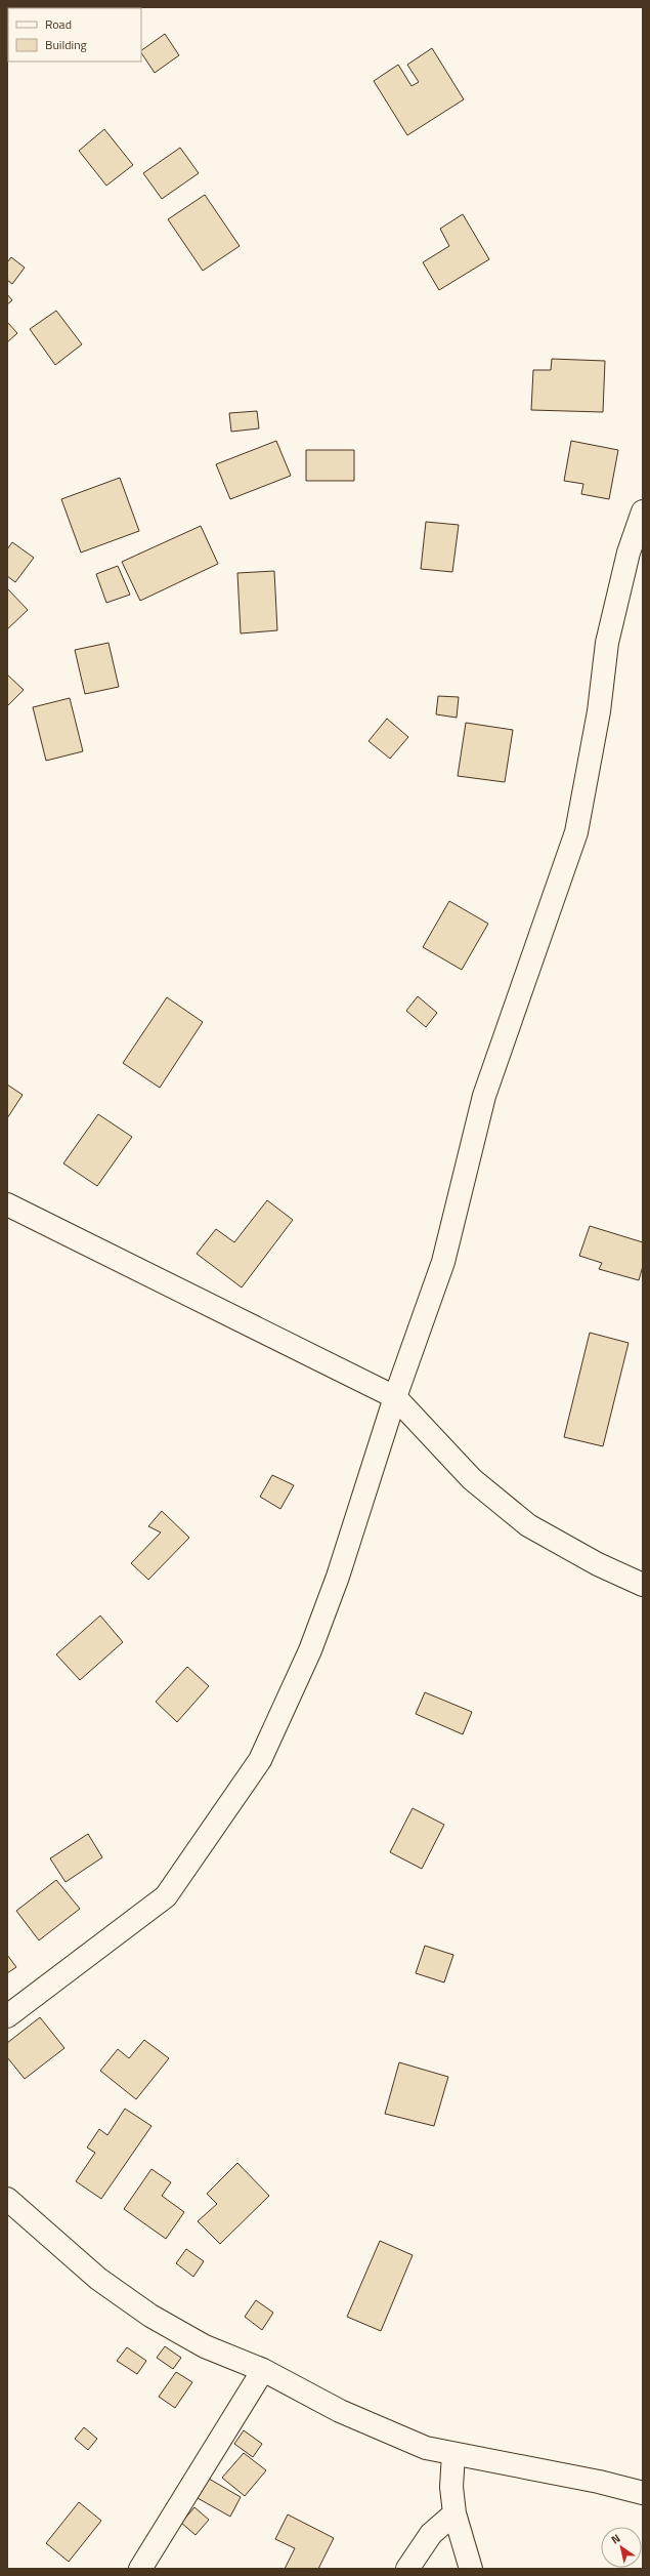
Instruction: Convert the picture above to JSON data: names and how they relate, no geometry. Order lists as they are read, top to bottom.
{
  "legend": ["Road", "Building"],
  "north": "top left"
}
